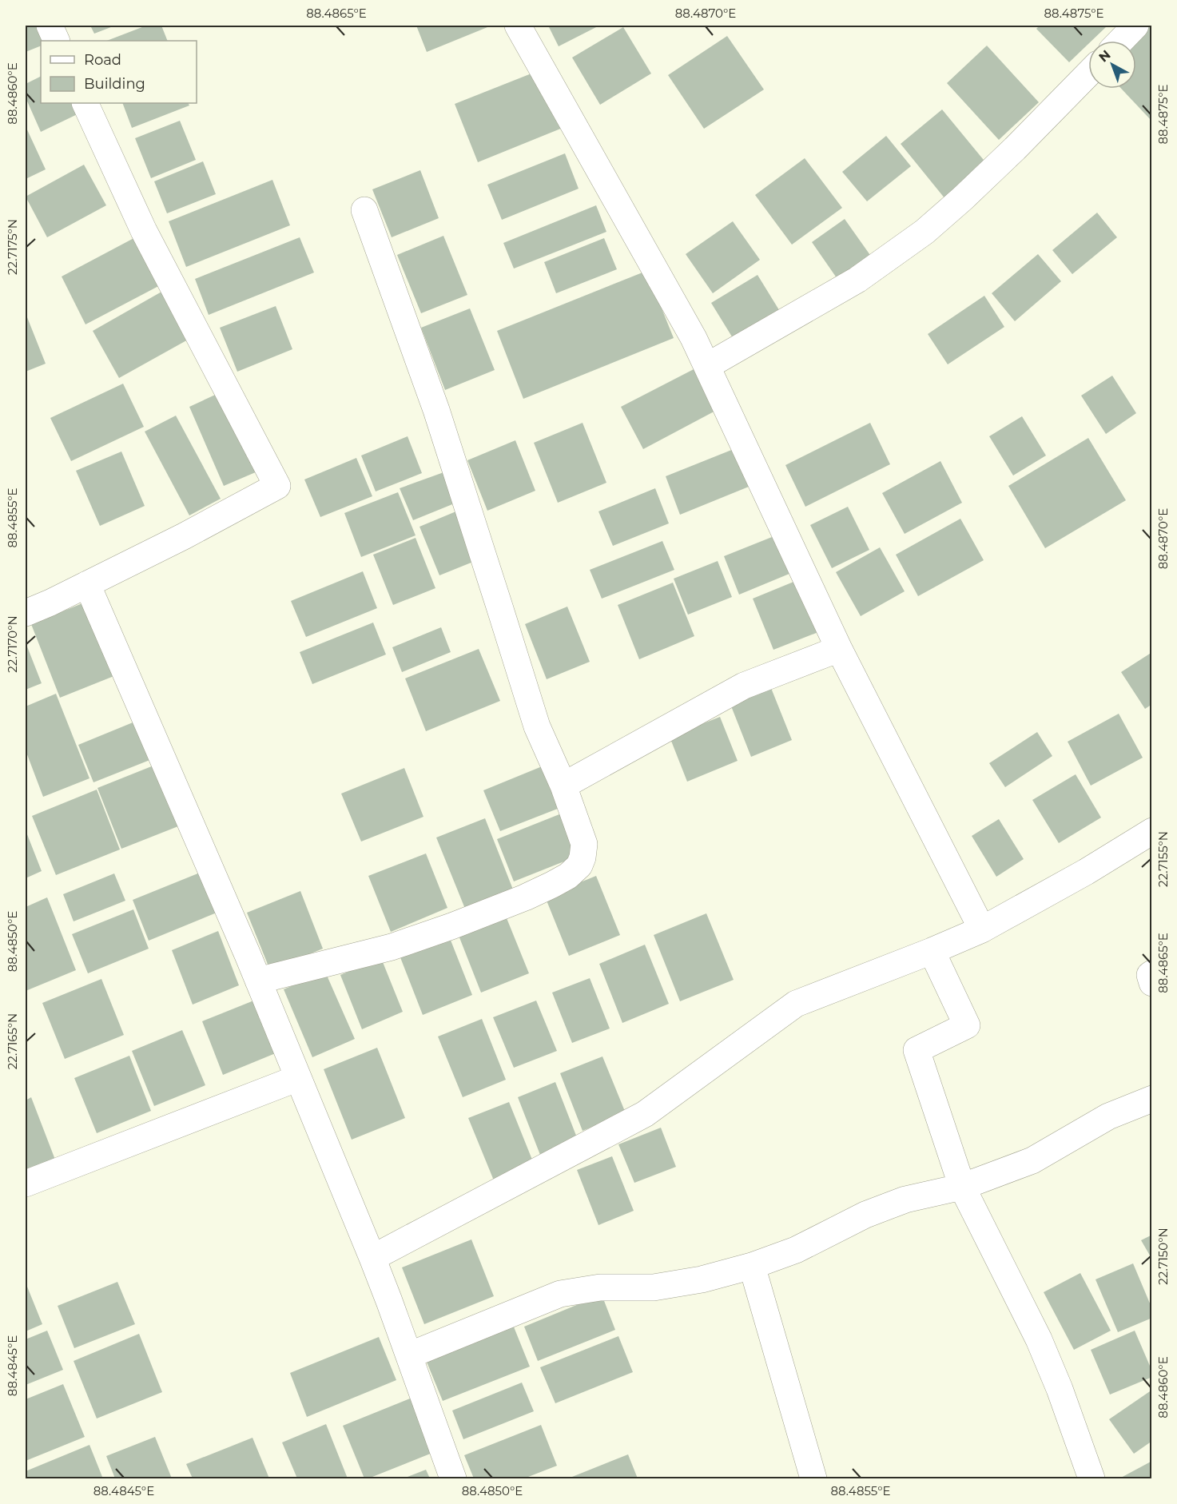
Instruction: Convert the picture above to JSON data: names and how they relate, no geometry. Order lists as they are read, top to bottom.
{
  "legend": ["Road", "Building"],
  "north": "top left",
  "coordinates": [
    "88.4865°E",
    "88.4870°E",
    "88.4875°E",
    "88.4860°E",
    "22.7175°N",
    "88.4855°E",
    "22.7170°N",
    "22.7155°N",
    "88.4850°E",
    "22.7165°N",
    "22.7150°N",
    "88.4845°E"
  ]
}
